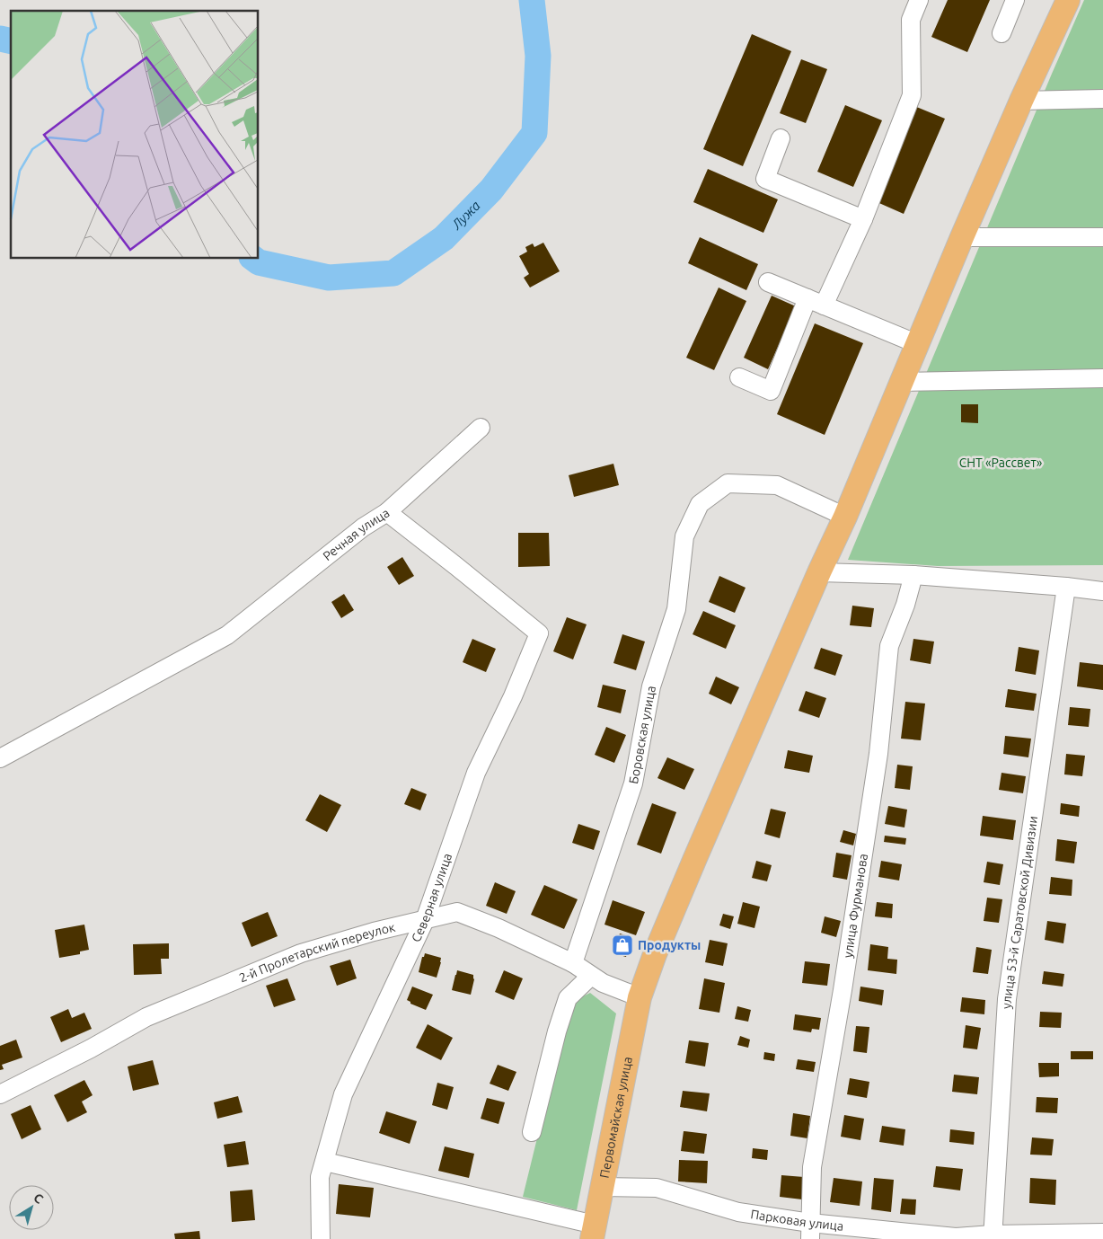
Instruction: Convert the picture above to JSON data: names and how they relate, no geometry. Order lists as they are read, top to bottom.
{
  "streets": {
    "main road": ["Первомайская улица"],
    "street": [
      "Речная улица",
      "Боровская улица",
      "Северная улица",
      "улица Фурманова",
      "улица 53-й Саратовской Дивизии",
      "2-й Пролетарский переулок",
      "Парковая улица"
    ]
  },
  "crossings": [
    ["Речная улица", "Северная улица"],
    ["Боровская улица", "2-й Пролетарский переулок"],
    ["Боровская улица", "Первомайская улица"],
    ["Северная улица", "2-й Пролетарский переулок"],
    ["улица Фурманова", "Парковая улица"],
    ["улица 53-й Саратовской Дивизии", "Парковая улица"],
    ["2-й Пролетарский переулок", "Первомайская улица"],
    ["Первомайская улица", "Парковая улица"]
  ],
  "water": ["Лужа"],
  "parks": ["СНТ «Рассвет»"],
  "places": {
    "shop": ["Продукты"]
  },
  "north": "top right"
}
